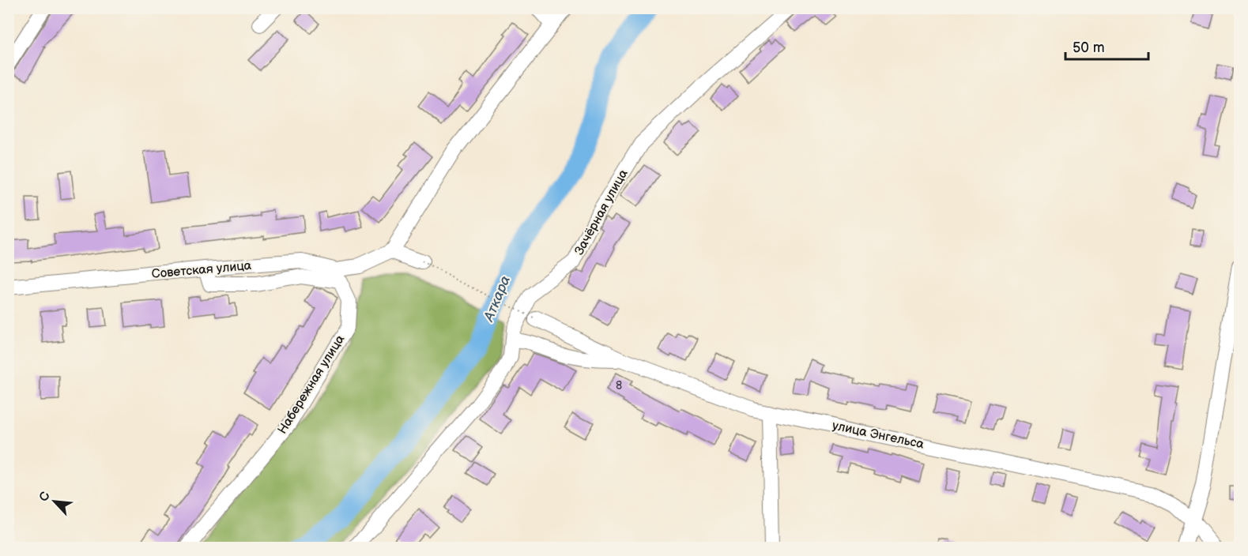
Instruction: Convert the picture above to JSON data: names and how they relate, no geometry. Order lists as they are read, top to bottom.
{
  "streets": {
    "street": [
      "Зачёрная улица",
      "Советская улица",
      "Набережная улица",
      "улица Энгельса"
    ]
  },
  "crossings": [
    ["Советская улица", "Набережная улица"]
  ],
  "water": ["Аткара"],
  "house_numbers": ["8"],
  "scale_bar": "50 m",
  "north": "top left"
}
